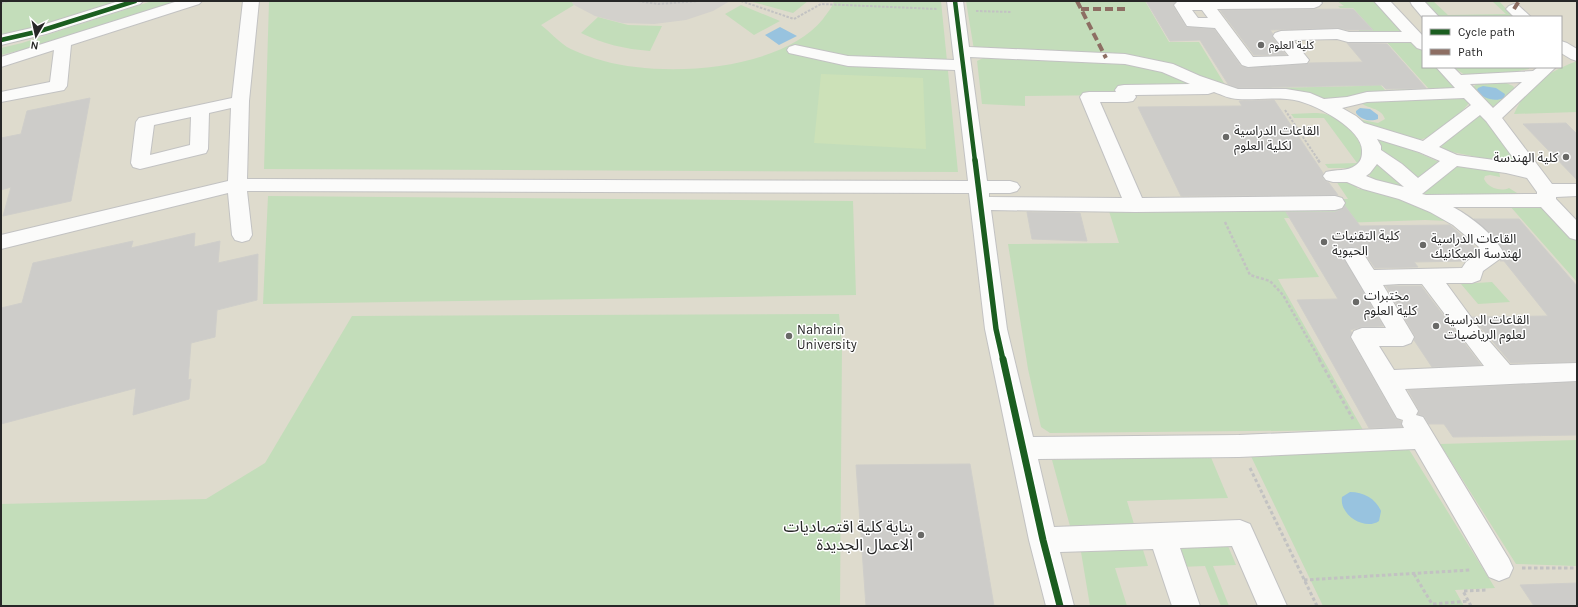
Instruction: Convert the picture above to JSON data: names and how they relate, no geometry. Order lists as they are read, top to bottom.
{
  "places": [
    "كلية العلوم",
    "القاعات الدراسية لكلية العلوم",
    "كلية الهندسة",
    "كلية التقنيات الحيوية",
    "القاعات الدراسية لهندسة الميكانيك",
    "مختبرات كلية العلوم",
    "القاعات الدراسية لعلوم الرياضيات",
    "Nahrain University",
    "بناية كلية اقتصاديات الاعمال الجديدة"
  ],
  "legend": ["Cycle path", "Path"],
  "north": "bottom"
}
